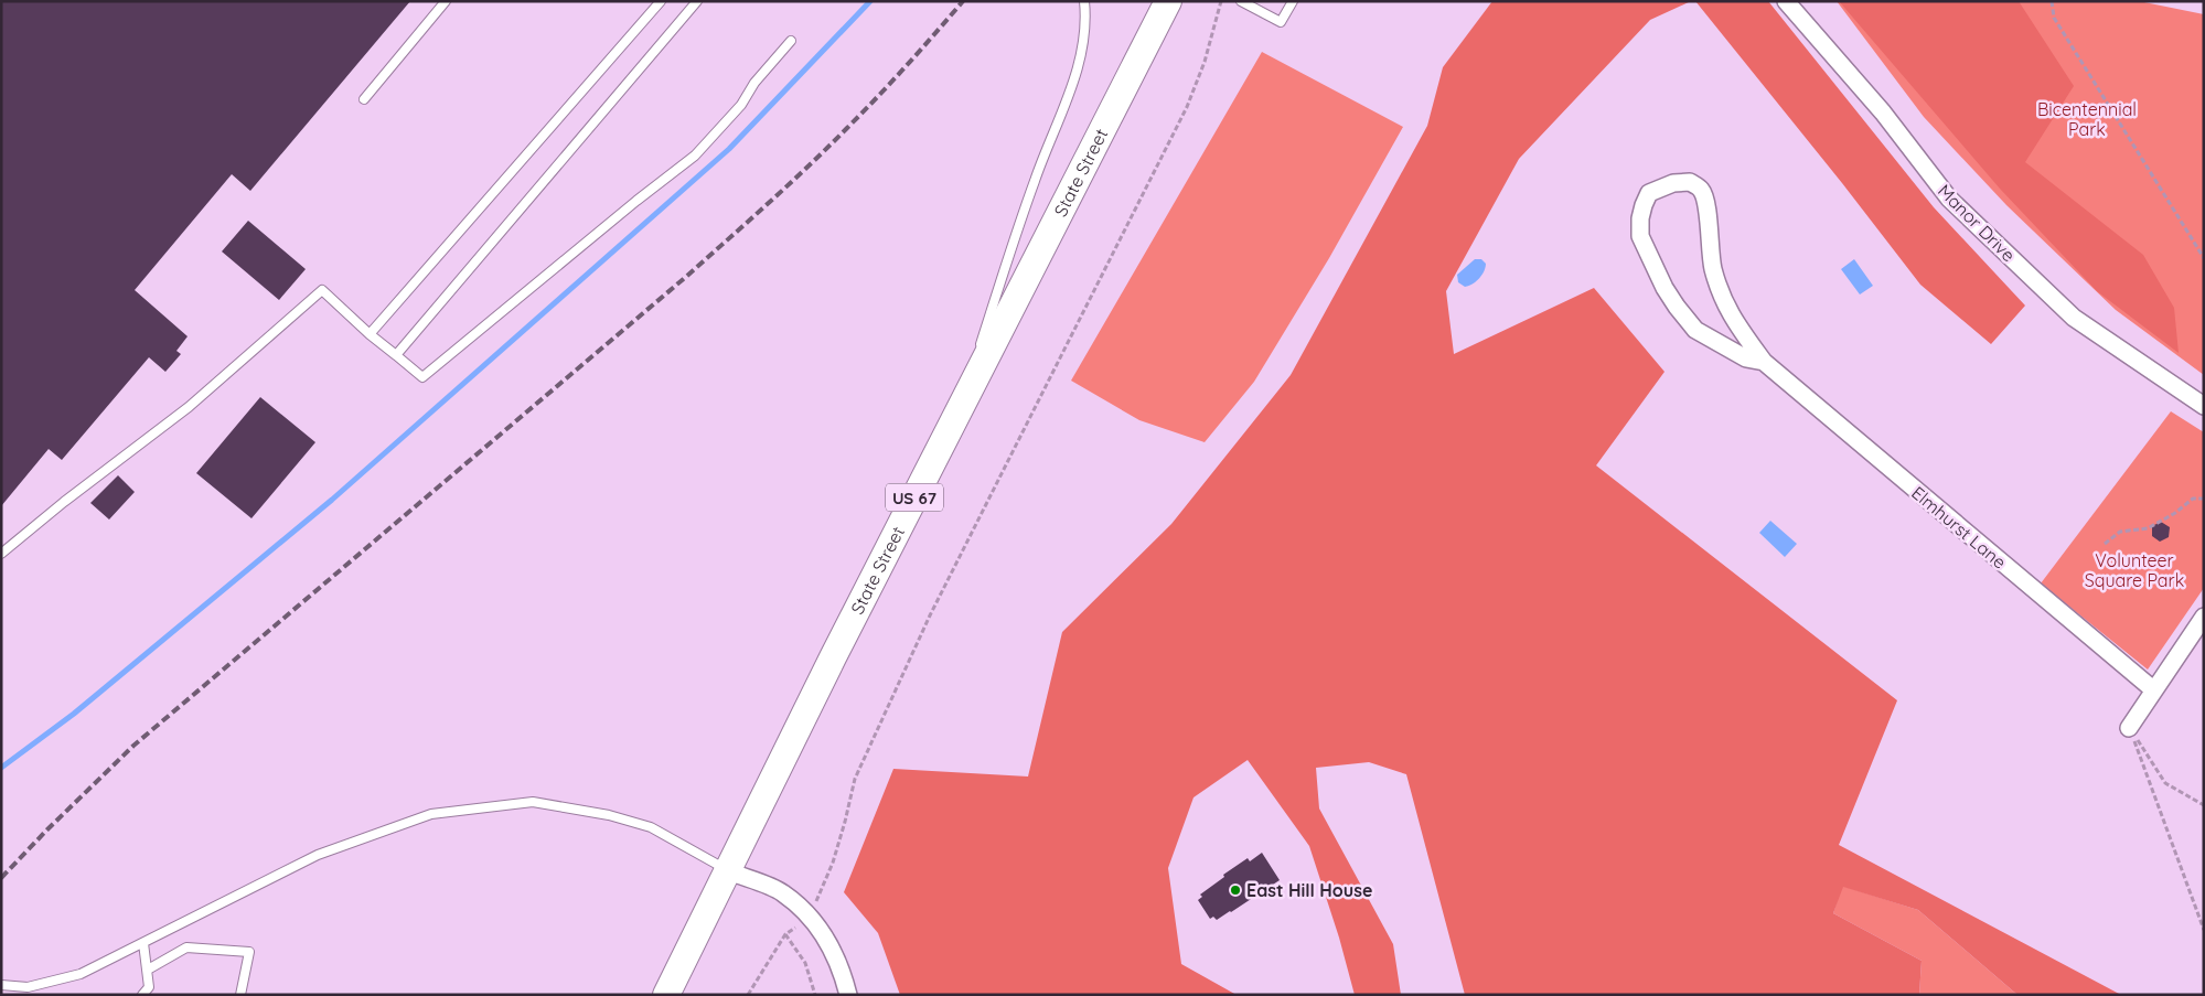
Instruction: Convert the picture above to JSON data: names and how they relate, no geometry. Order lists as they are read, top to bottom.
{
  "streets": {
    "main road": ["State Street", "US 67"],
    "street": ["Manor Drive", "Elmhurst Lane"]
  },
  "parks": ["Bicentennial Park", "Volunteer Square Park"],
  "places": ["East Hill House"]
}
